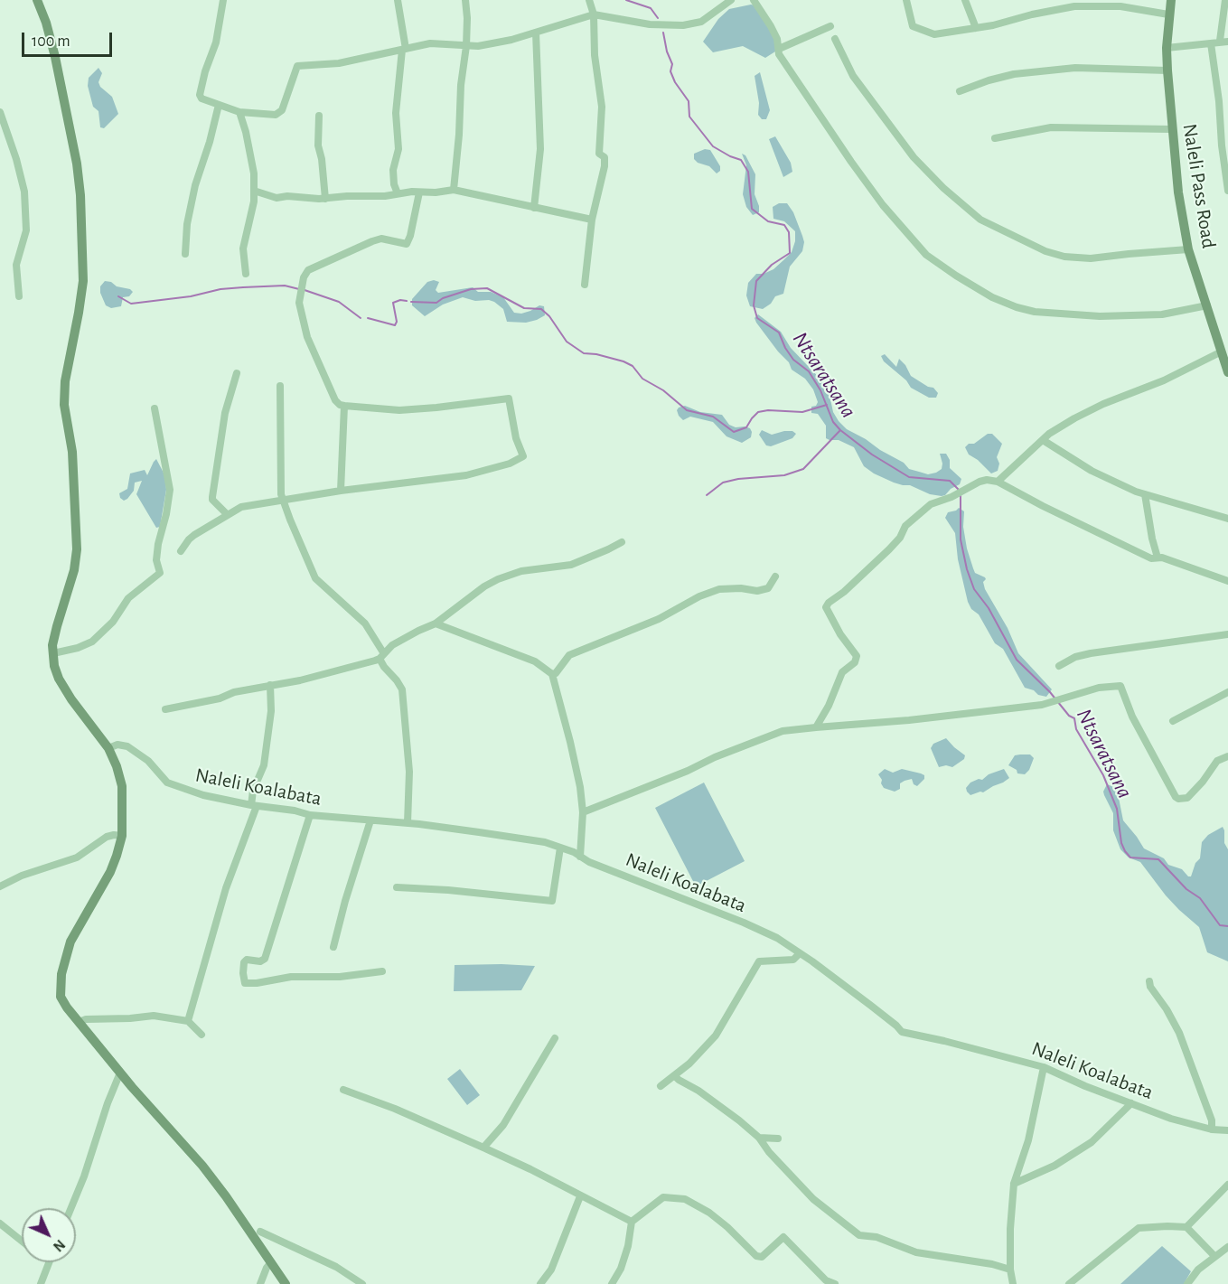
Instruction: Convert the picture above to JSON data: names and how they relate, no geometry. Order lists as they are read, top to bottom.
{
  "streets": {
    "street": ["Naleli Pass Road", "Naleli Koalabata"]
  },
  "water": ["Ntsaratsana"],
  "scale_bar": "100 m",
  "north": "bottom right"
}
